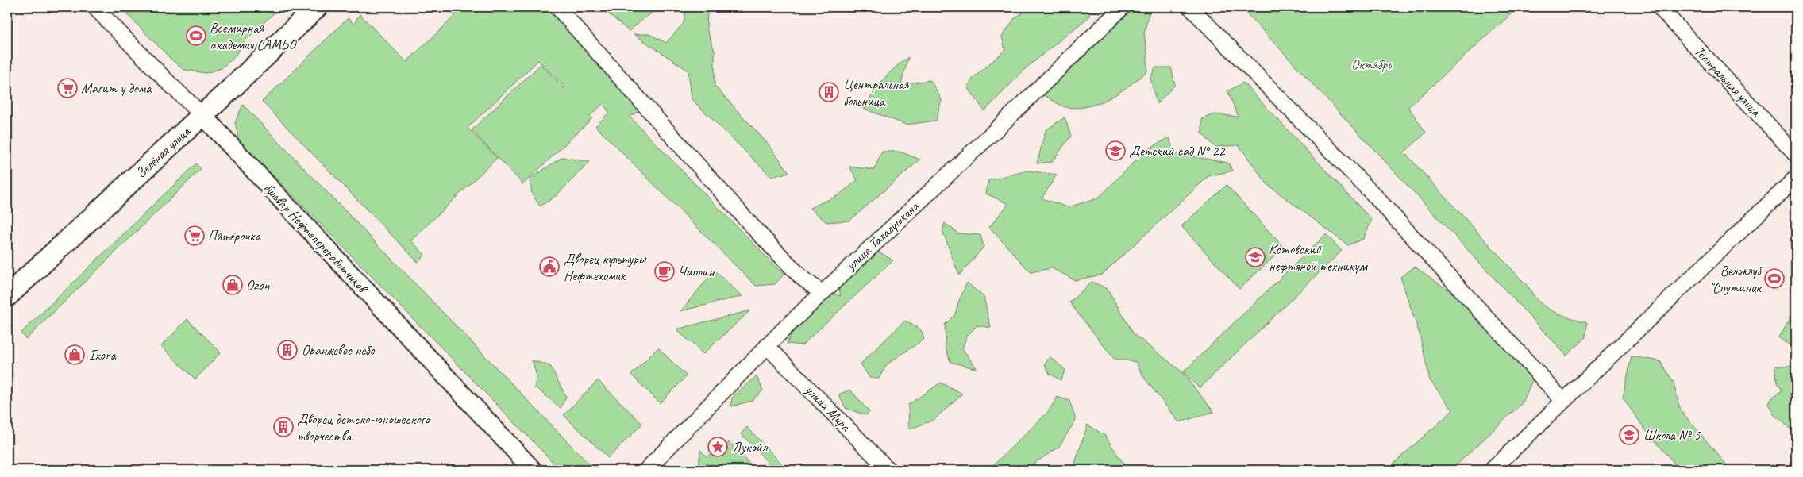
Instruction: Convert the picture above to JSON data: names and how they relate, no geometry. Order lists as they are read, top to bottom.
{
  "streets": {
    "main road": ["Зелёная улица"],
    "street": [
      "Театральная улица",
      "улица Талалушкина",
      "бульвар Нефтепереработчиков",
      "улица Мира"
    ]
  },
  "crossings": [
    ["Зелёная улица", "бульвар Нефтепереработчиков"],
    ["улица Талалушкина", "улица Мира"]
  ],
  "parks": ["Октябрь"],
  "places": {
    "sports": ["Всемирная академия САМБО", "Велоклуб \"Спутиник"],
    "supermarket": ["Магит у дома", "Пятёрочка"],
    "building": ["Центральная больница", "Оранжевое небо", "Дворец детско-юношеского творчества"],
    "school or university": ["Детский сад № 22", "Кстовский нефтяной техникум", "Школа № 5"],
    "public building": ["Дворец культуры Нефтехимик"],
    "cafe": ["Чаплин"],
    "shop": ["Ozon", "Ixora"],
    "place": ["Лукойл"]
  }
}
